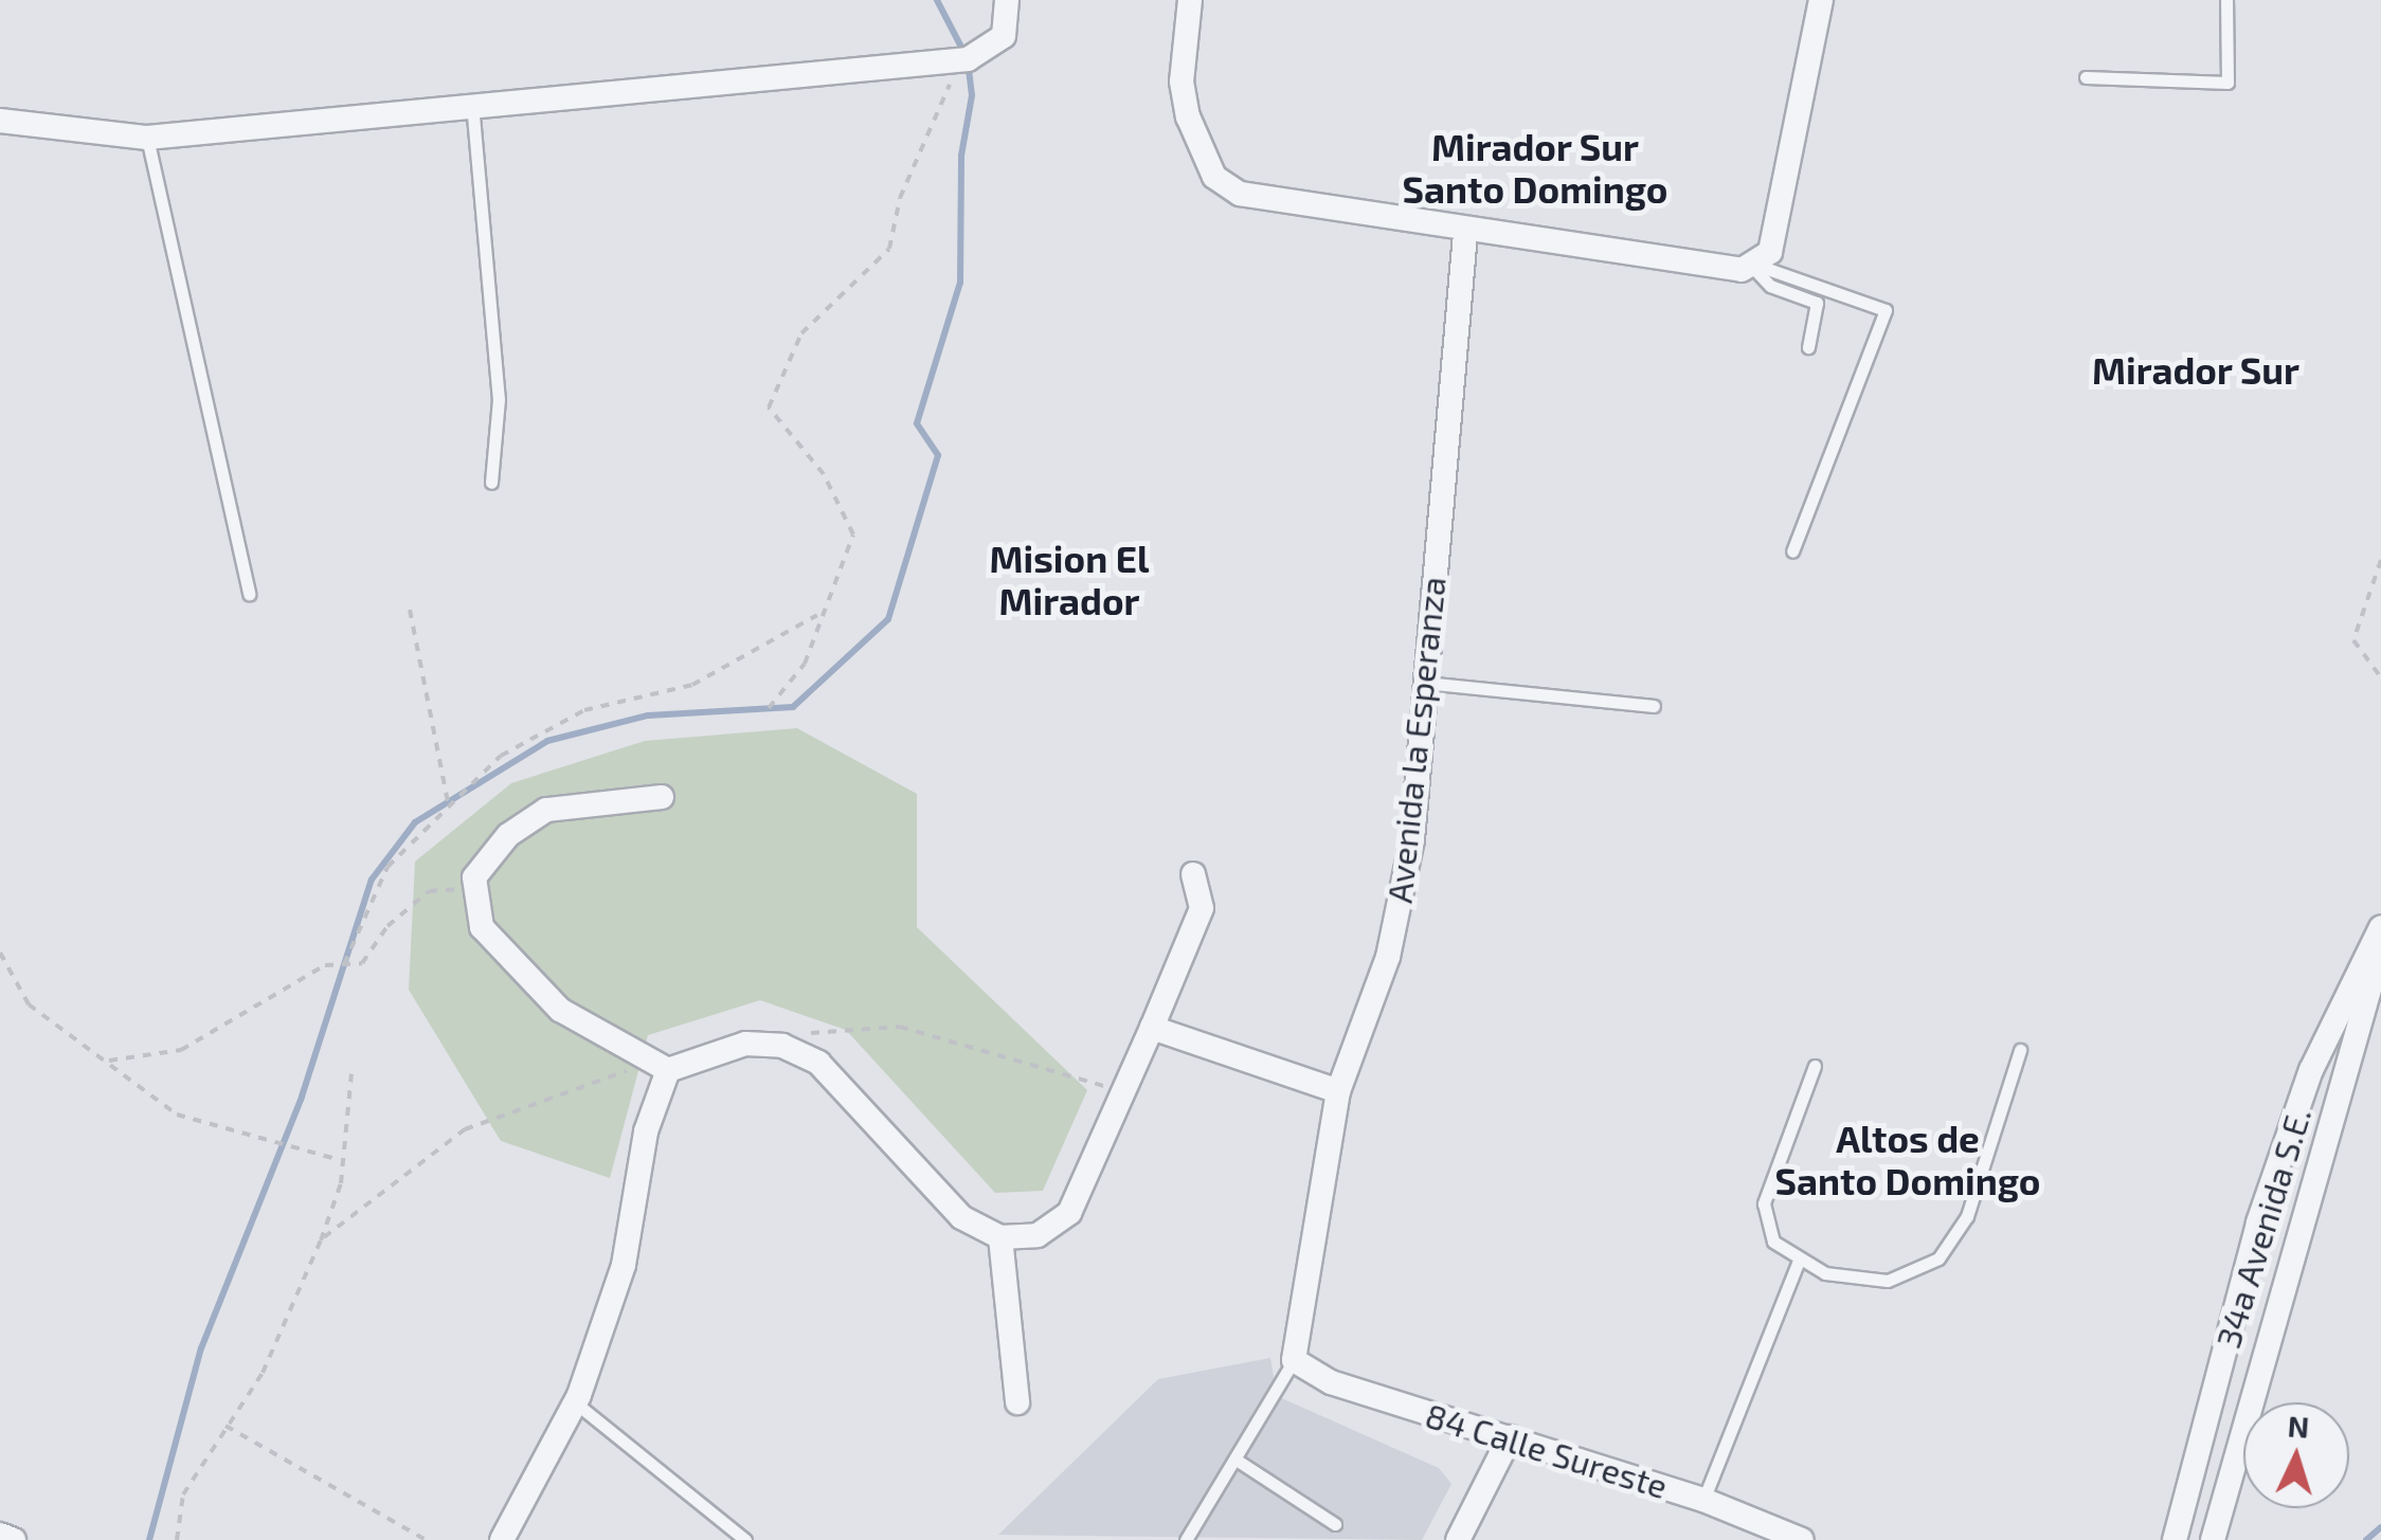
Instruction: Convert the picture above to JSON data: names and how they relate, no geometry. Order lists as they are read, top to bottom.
{
  "streets": {
    "street": ["Avenida la Esperanza", "34a Avenida S.E.", "84 Calle Sureste"]
  },
  "crossings": [
    ["Avenida la Esperanza", "84 Calle Sureste"]
  ],
  "districts": [
    "Mirador Sur Santo Domingo",
    "Mirador Sur",
    "Mision El Mirador",
    "Altos de Santo Domingo"
  ],
  "north": "top"
}
